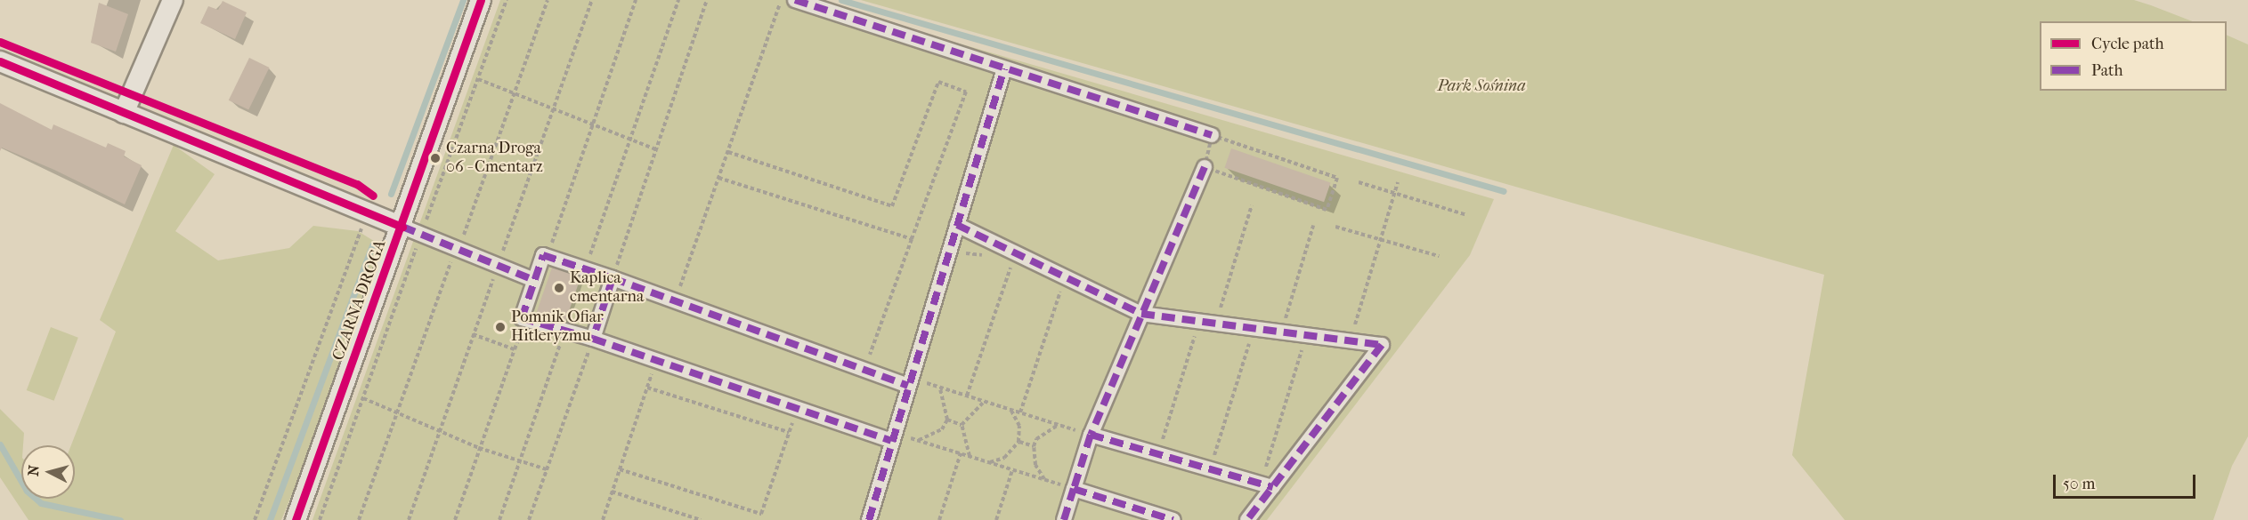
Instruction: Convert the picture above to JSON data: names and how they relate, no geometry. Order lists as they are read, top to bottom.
{
  "streets": {
    "street": ["CZARNA DROGA"]
  },
  "parks": ["Park Sośnina"],
  "places": ["Czarna Droga 06 - Cmentarz", "Kaplica cmentarna", "Pomnik Ofiar Hitleryzmu"],
  "legend": ["Cycle path", "Path"],
  "scale_bar": "50 m",
  "north": "left"
}
